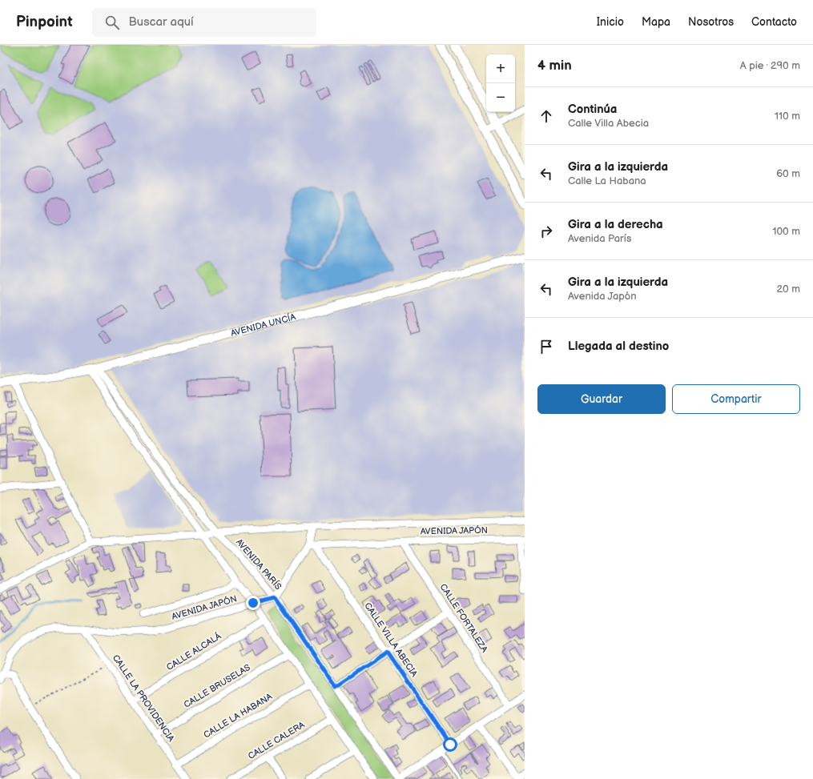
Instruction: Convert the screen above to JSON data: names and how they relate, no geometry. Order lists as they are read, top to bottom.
{
  "streets": {
    "street": [
      "AVENIDA UNCÍA",
      "AVENIDA JAPÓN",
      "AVENIDA PARÍS",
      "CALLE FORTALEZA",
      "CALLE VILLA ABECIA",
      "CALLE ALCALÁ",
      "CALLE BRUSELAS",
      "CALLE LA PROVIDENCIA",
      "CALLE LA HABANA",
      "CALLE CALERA"
    ]
  },
  "crossings": [
    ["AVENIDA UNCÍA", "AVENIDA PARÍS"],
    ["AVENIDA JAPÓN", "AVENIDA PARÍS"],
    ["AVENIDA JAPÓN", "CALLE FORTALEZA"],
    ["AVENIDA JAPÓN", "CALLE VILLA ABECIA"],
    ["AVENIDA JAPÓN", "CALLE LA PROVIDENCIA"],
    ["CALLE ALCALÁ", "CALLE LA PROVIDENCIA"],
    ["CALLE BRUSELAS", "CALLE LA PROVIDENCIA"],
    ["CALLE LA PROVIDENCIA", "CALLE LA HABANA"]
  ],
  "page": {
    "header": "Pinpoint",
    "search": "Buscar aquí",
    "nav": [
      "Inicio",
      "Mapa",
      "Nosotros",
      "Contacto"
    ],
    "heading": ["4 min", "A pie · 290 m"],
    "map_buttons": ["+", "−"],
    "list": [
      ["Continúa", "Calle Villa Abecia", "110 m"],
      ["Gira a la izquierda", "Calle La Habana", "60 m"],
      ["Gira a la derecha", "Avenida París", "100 m"],
      ["Gira a la izquierda", "Avenida Japón", "20 m"],
      "Llegada al destino"
    ],
    "buttons": ["Guardar", "Compartir"]
  }
}
